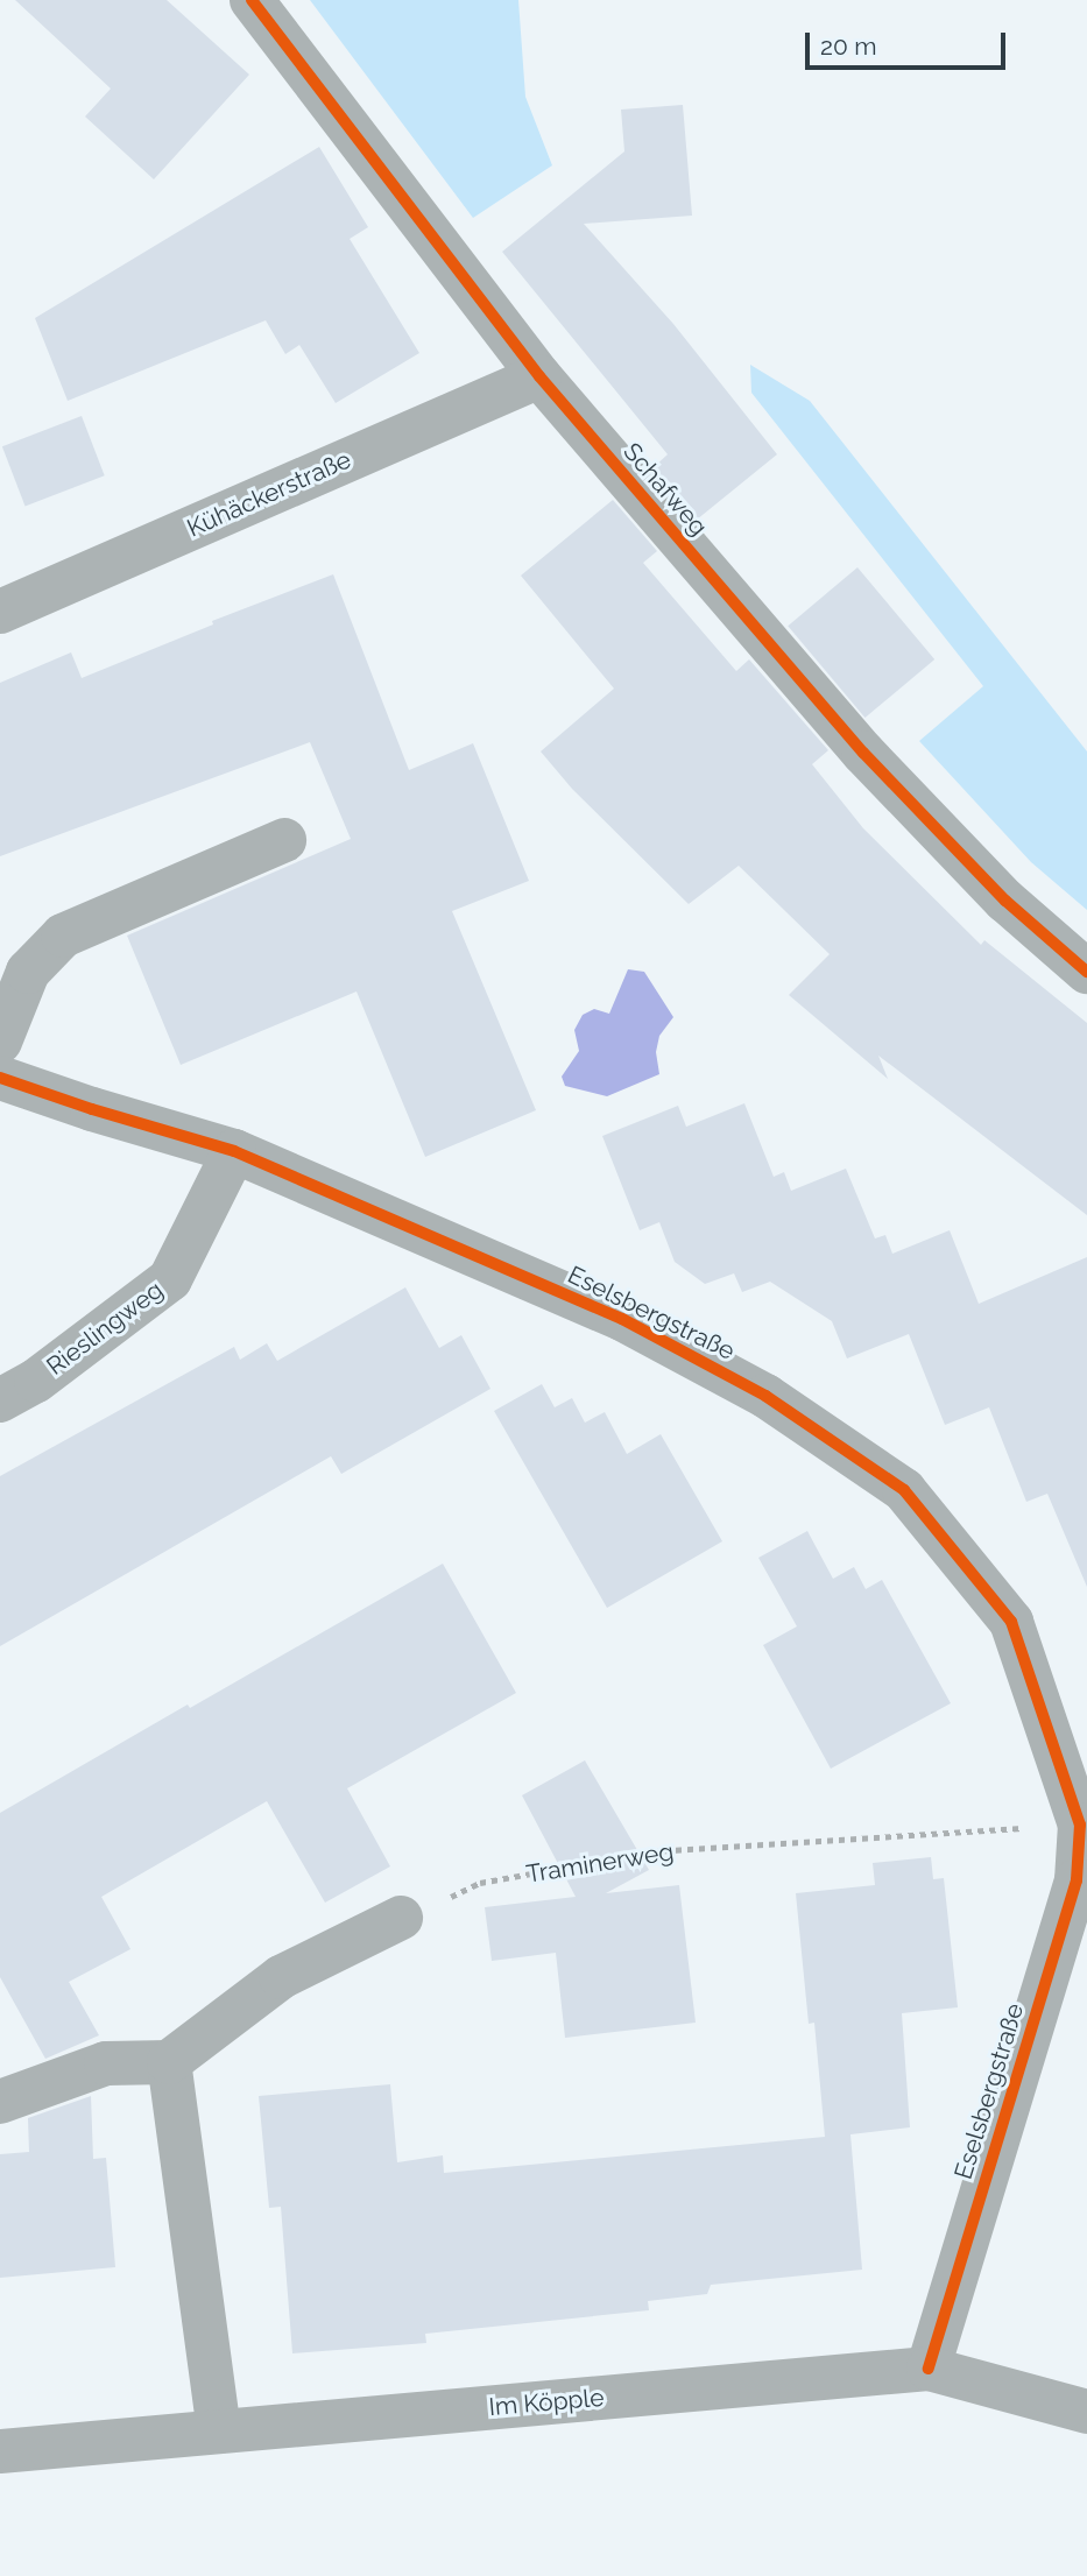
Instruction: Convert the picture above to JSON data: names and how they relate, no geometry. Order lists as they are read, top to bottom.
{
  "streets": {
    "street": [
      "Schafweg",
      "Kühäckerstraße",
      "Eselsbergstraße",
      "Rieslingweg",
      "Im Köpple"
    ],
    "path": ["Traminerweg"]
  },
  "crossings": [
    ["Schafweg", "Kühäckerstraße"],
    ["Eselsbergstraße", "Rieslingweg"],
    ["Eselsbergstraße", "Traminerweg"],
    ["Eselsbergstraße", "Im Köpple"]
  ],
  "scale_bar": "20 m"
}
